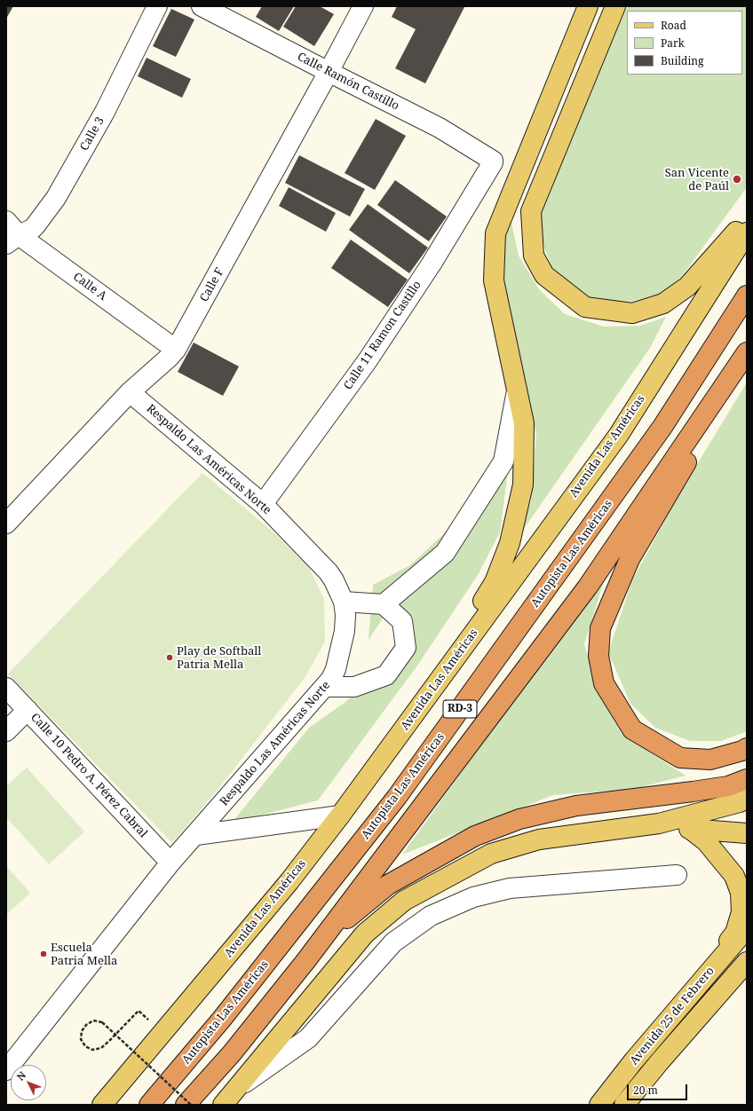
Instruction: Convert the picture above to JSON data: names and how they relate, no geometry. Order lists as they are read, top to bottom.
{
  "streets": {
    "highway": ["Autopista Las Américas", "RD-3"],
    "main road": ["Avenida Las Américas", "Avenida 25 de Febrero"],
    "street": [
      "Calle Ramón Castillo",
      "Calle 3",
      "Calle F",
      "Calle A",
      "Calle 11 Ramon Castillo",
      "Respaldo Las Américas Norte",
      "Calle 10 Pedro A. Pérez Cabral"
    ]
  },
  "crossings": [
    ["Calle Ramón Castillo", "Calle F"],
    ["Calle Ramón Castillo", "Calle 11 Ramon Castillo"],
    ["Calle 3", "Calle A"],
    ["Calle F", "Calle A"],
    ["Calle F", "Respaldo Las Américas Norte"],
    ["Calle 11 Ramon Castillo", "Respaldo Las Américas Norte"],
    ["Respaldo Las Américas Norte", "Calle 10 Pedro A. Pérez Cabral"]
  ],
  "places": ["San Vicente de Paúl", "Play de Softball Patria Mella", "Escuela Patria Mella"],
  "legend": ["Road", "Park", "Building"],
  "scale_bar": "20 m",
  "north": "top left"
}
